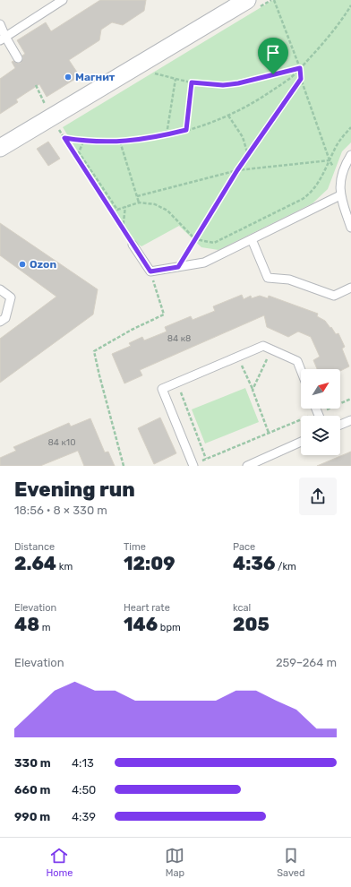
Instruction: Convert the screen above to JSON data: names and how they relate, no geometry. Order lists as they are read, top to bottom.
{
  "places": ["Магнит", "Ozon"],
  "house_numbers": ["84 к8", "84 к10"],
  "north": "top right",
  "page": {
    "heading": ["Evening run", "18:56 · 8 × 330 m"],
    "stats": [
      ["Distance", "2.64 km"],
      ["Time", "12:09"],
      ["Pace", "4:36 /km"],
      ["Elevation", "48 m"],
      ["Heart rate", "146 bpm"],
      ["kcal", "205"]
    ],
    "chart": ["Elevation", "259–264 m"],
    "list": [
      {
        "name": "330 m",
        "note": "4:13"
      },
      {
        "name": "660 m",
        "note": "4:50"
      },
      {
        "name": "990 m",
        "note": "4:39"
      }
    ],
    "tabs": ["Home", "Map", "Saved"]
  }
}
